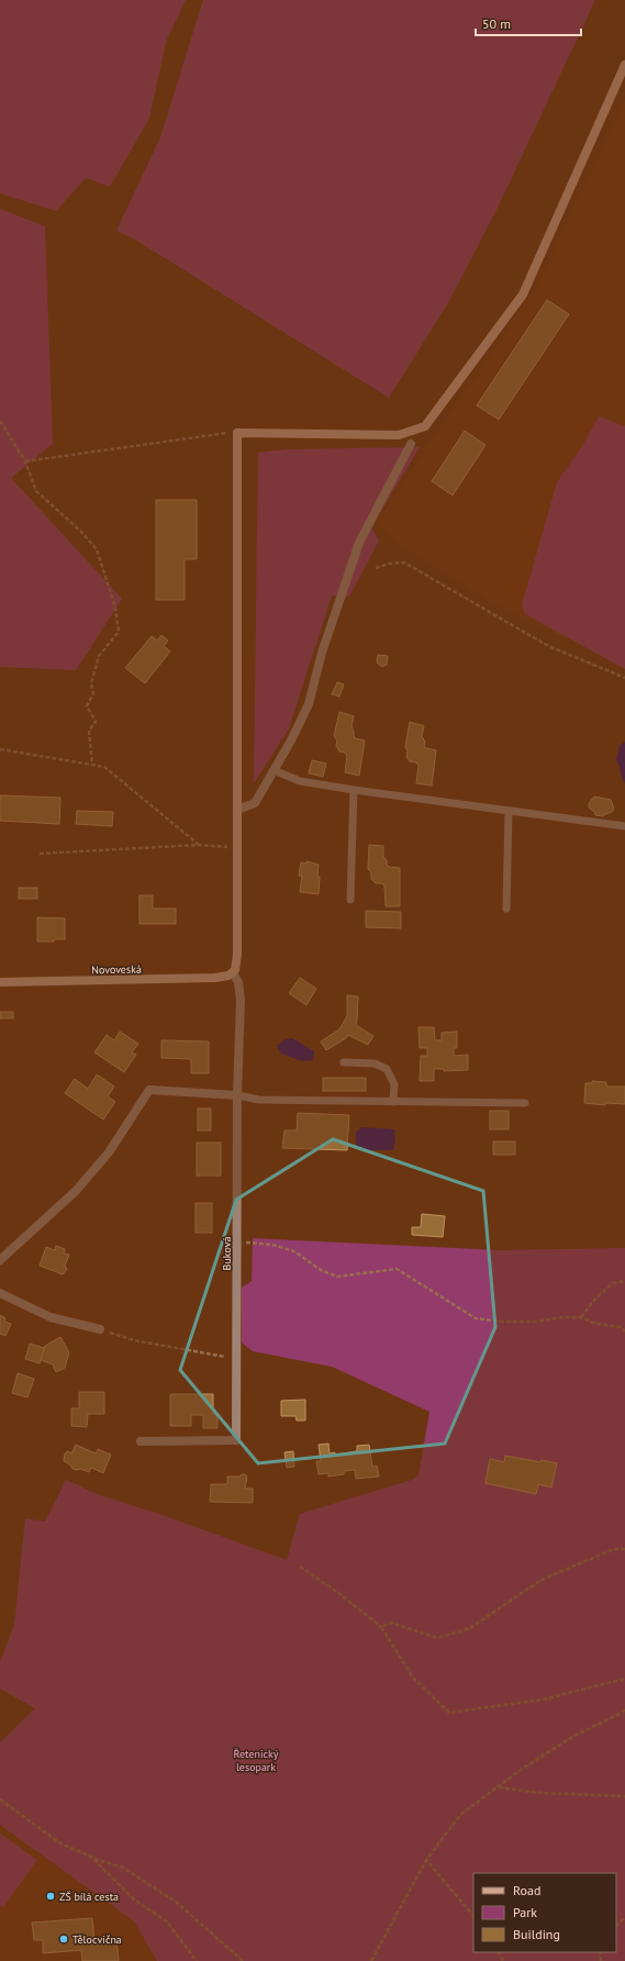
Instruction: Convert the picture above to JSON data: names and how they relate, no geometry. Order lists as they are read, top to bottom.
{
  "streets": {
    "street": ["Novoveská", "Buková"]
  },
  "crossings": [
    ["Novoveská", "Buková"]
  ],
  "parks": ["Řetenický lesopark"],
  "places": ["ZŠ bílá cesta", "Tělocvična"],
  "legend": ["Road", "Park", "Building"],
  "scale_bar": "50 m"
}
